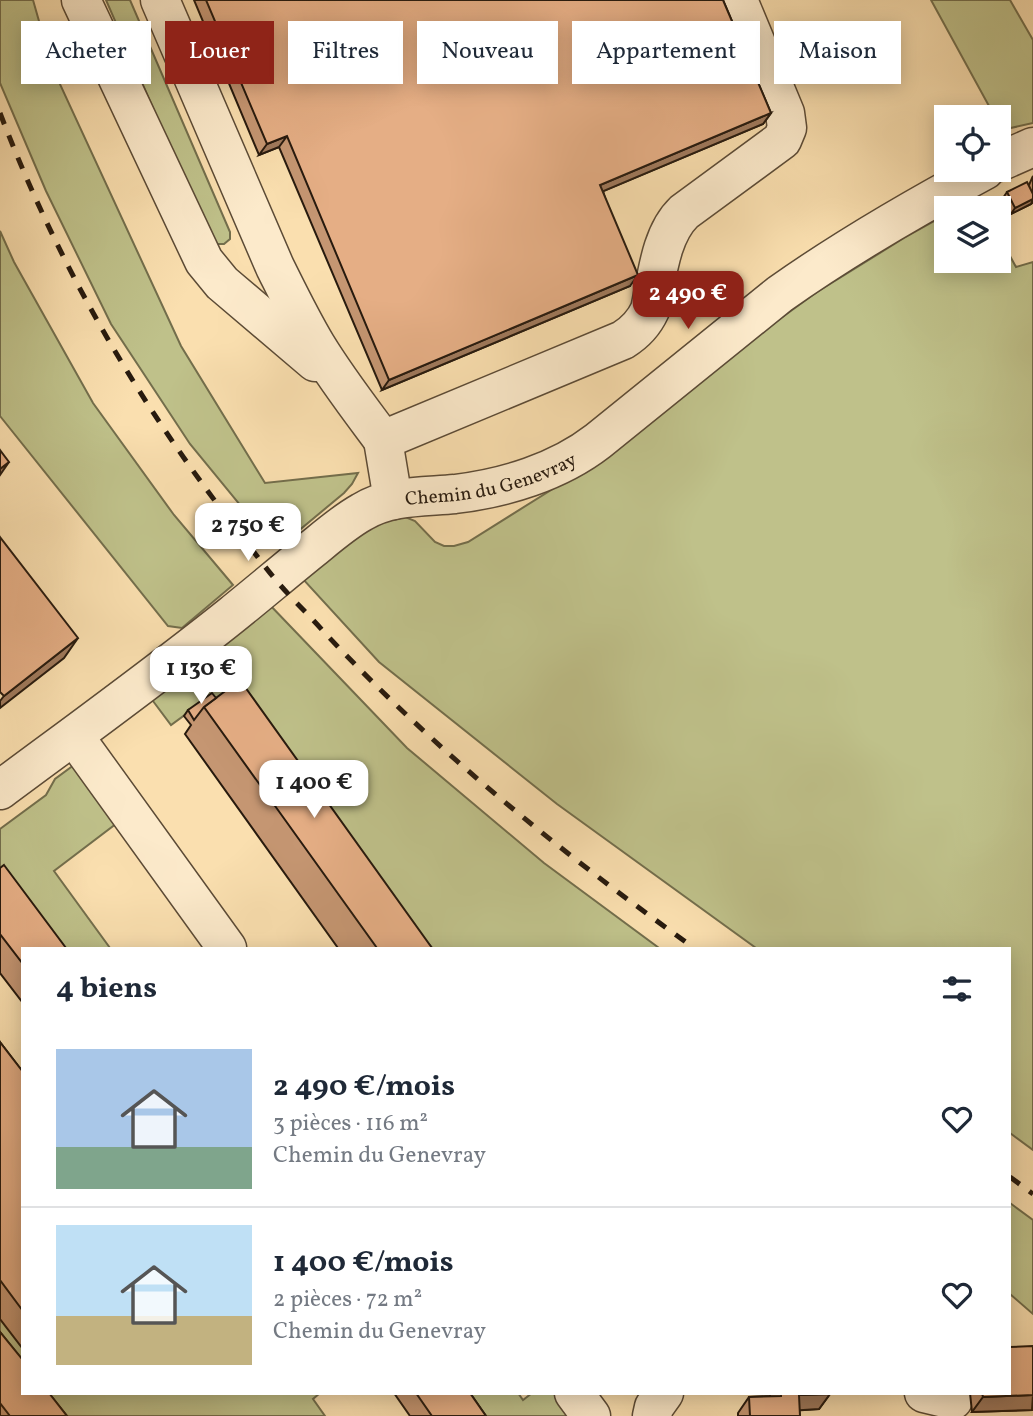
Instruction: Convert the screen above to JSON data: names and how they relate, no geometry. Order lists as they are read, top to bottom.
{
  "streets": {
    "street": ["Chemin du Genevray"]
  },
  "page": {
    "chip": [
      "Acheter",
      "Louer",
      "Filtres",
      "Nouveau",
      "Appartement",
      "Maison"
    ],
    "price": [
      "2 490 €",
      "2 750 €",
      "1 130 €",
      "1 400 €"
    ],
    "heading": "4 biens",
    "list": [
      {
        "name": "2 490 €/mois",
        "note": "3 pièces · 116 m² · Chemin du Genevray"
      },
      {
        "name": "1 400 €/mois",
        "note": "2 pièces · 72 m² · Chemin du Genevray"
      }
    ]
  }
}
